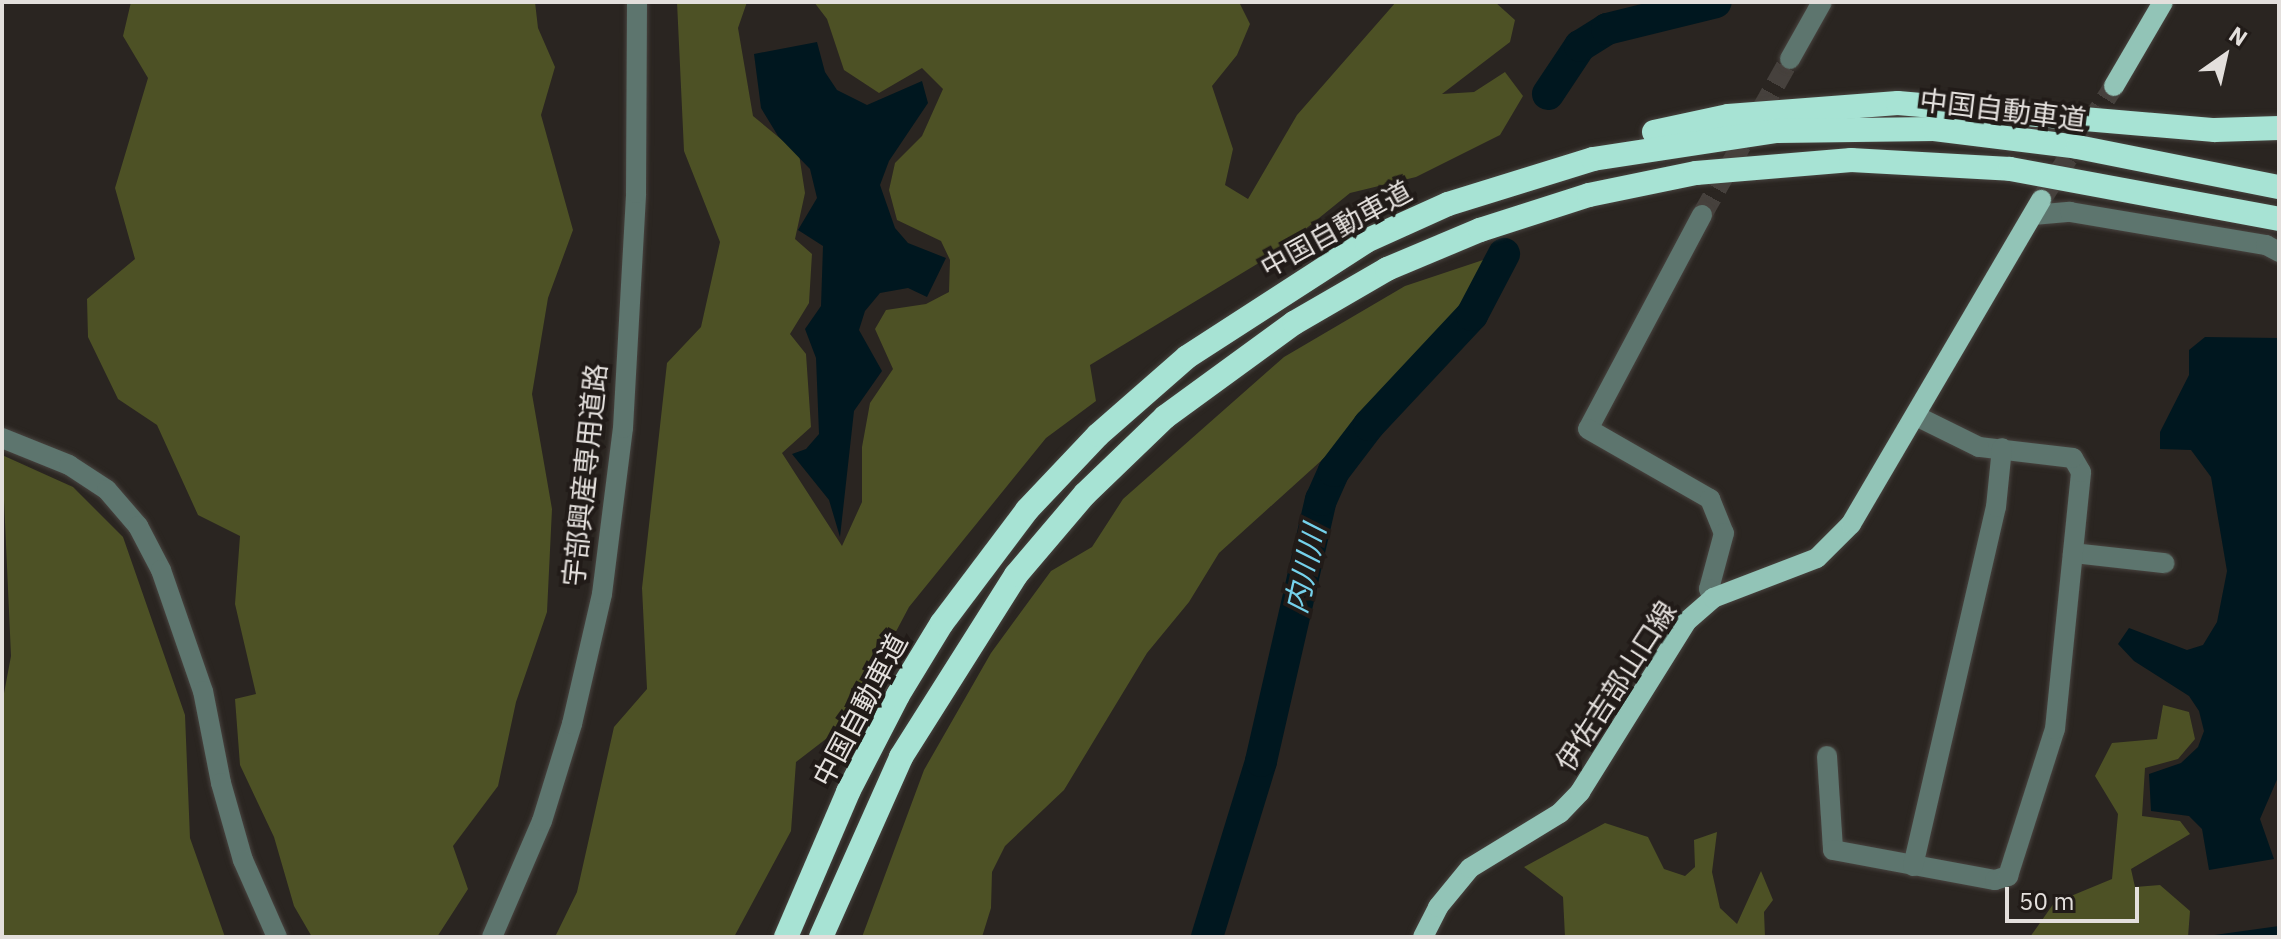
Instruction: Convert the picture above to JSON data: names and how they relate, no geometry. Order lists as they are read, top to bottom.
{
  "streets": {
    "highway": ["中国自動車道"],
    "main road": ["伊佐吉部山口線"],
    "street": ["宇部興産専用道路"]
  },
  "water": ["内川川"],
  "scale_bar": "50 m",
  "north": "top right"
}
